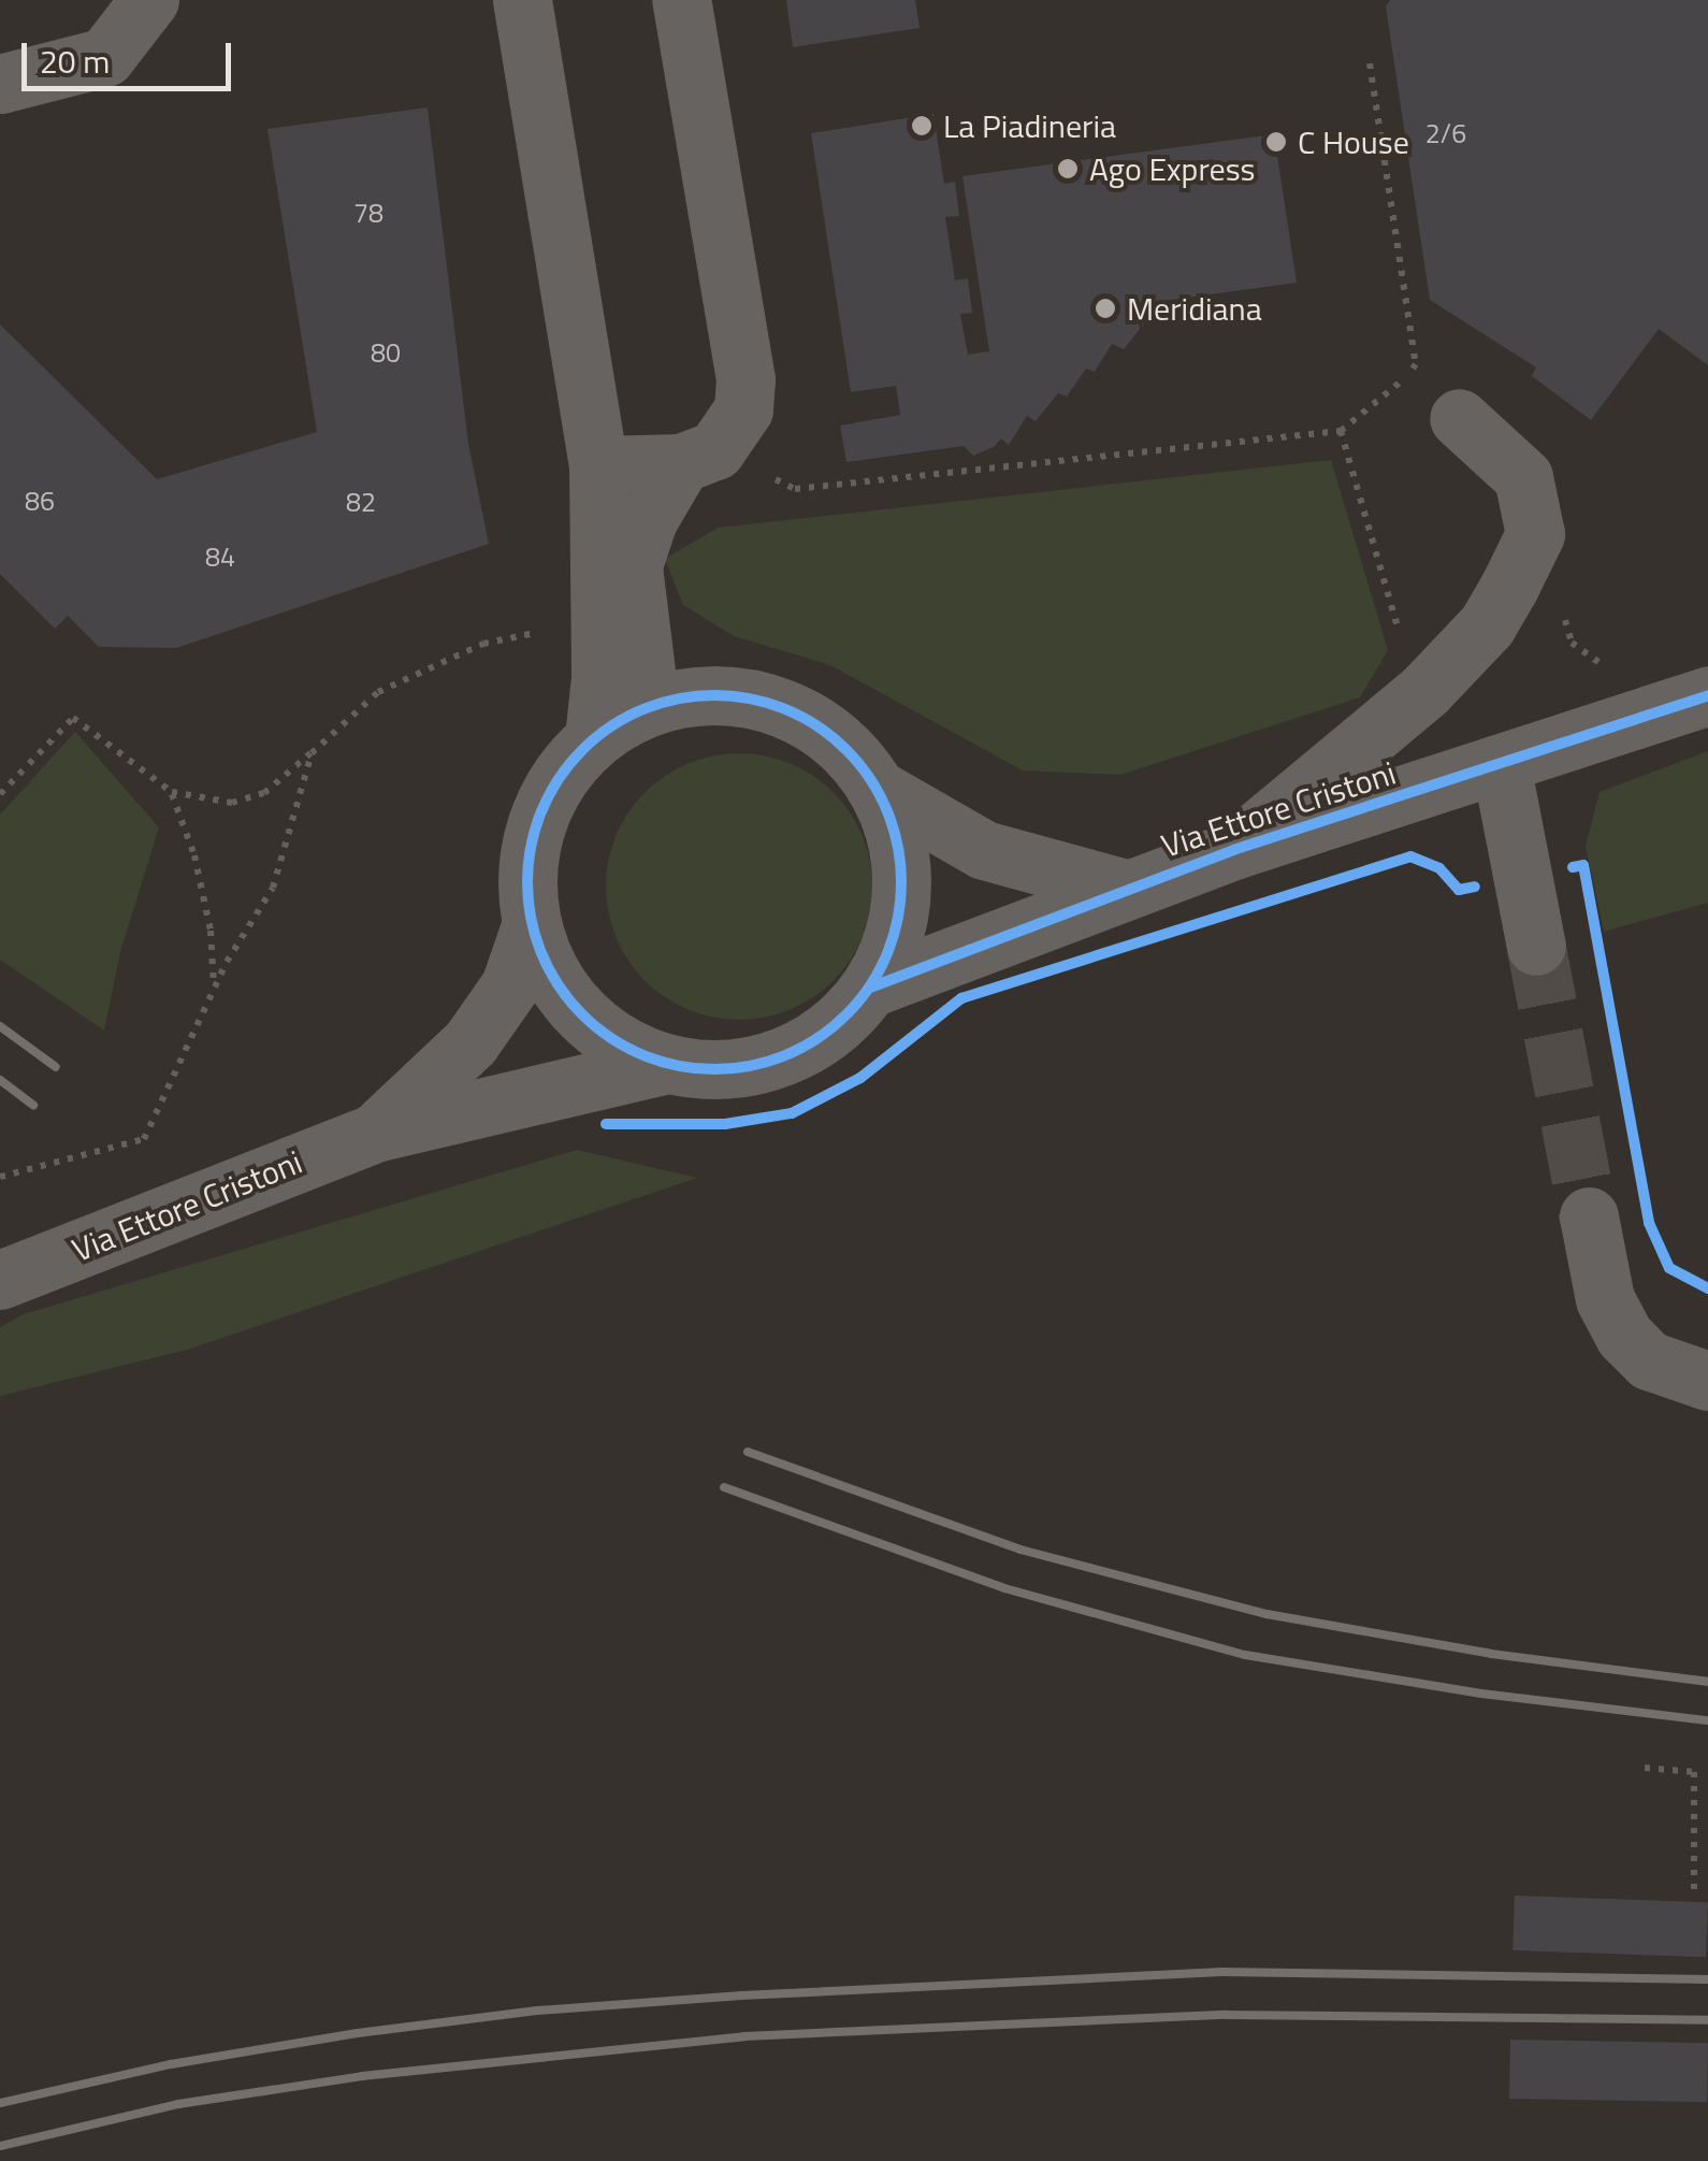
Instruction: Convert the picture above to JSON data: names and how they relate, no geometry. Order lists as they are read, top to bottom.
{
  "streets": {
    "street": ["Via Ettore Cristoni"]
  },
  "places": [
    "La Piadineria",
    "C House",
    "Ago Express",
    "Meridiana"
  ],
  "house_numbers": [
    "2/6",
    "78",
    "80",
    "86",
    "82",
    "84"
  ],
  "scale_bar": "20 m"
}
